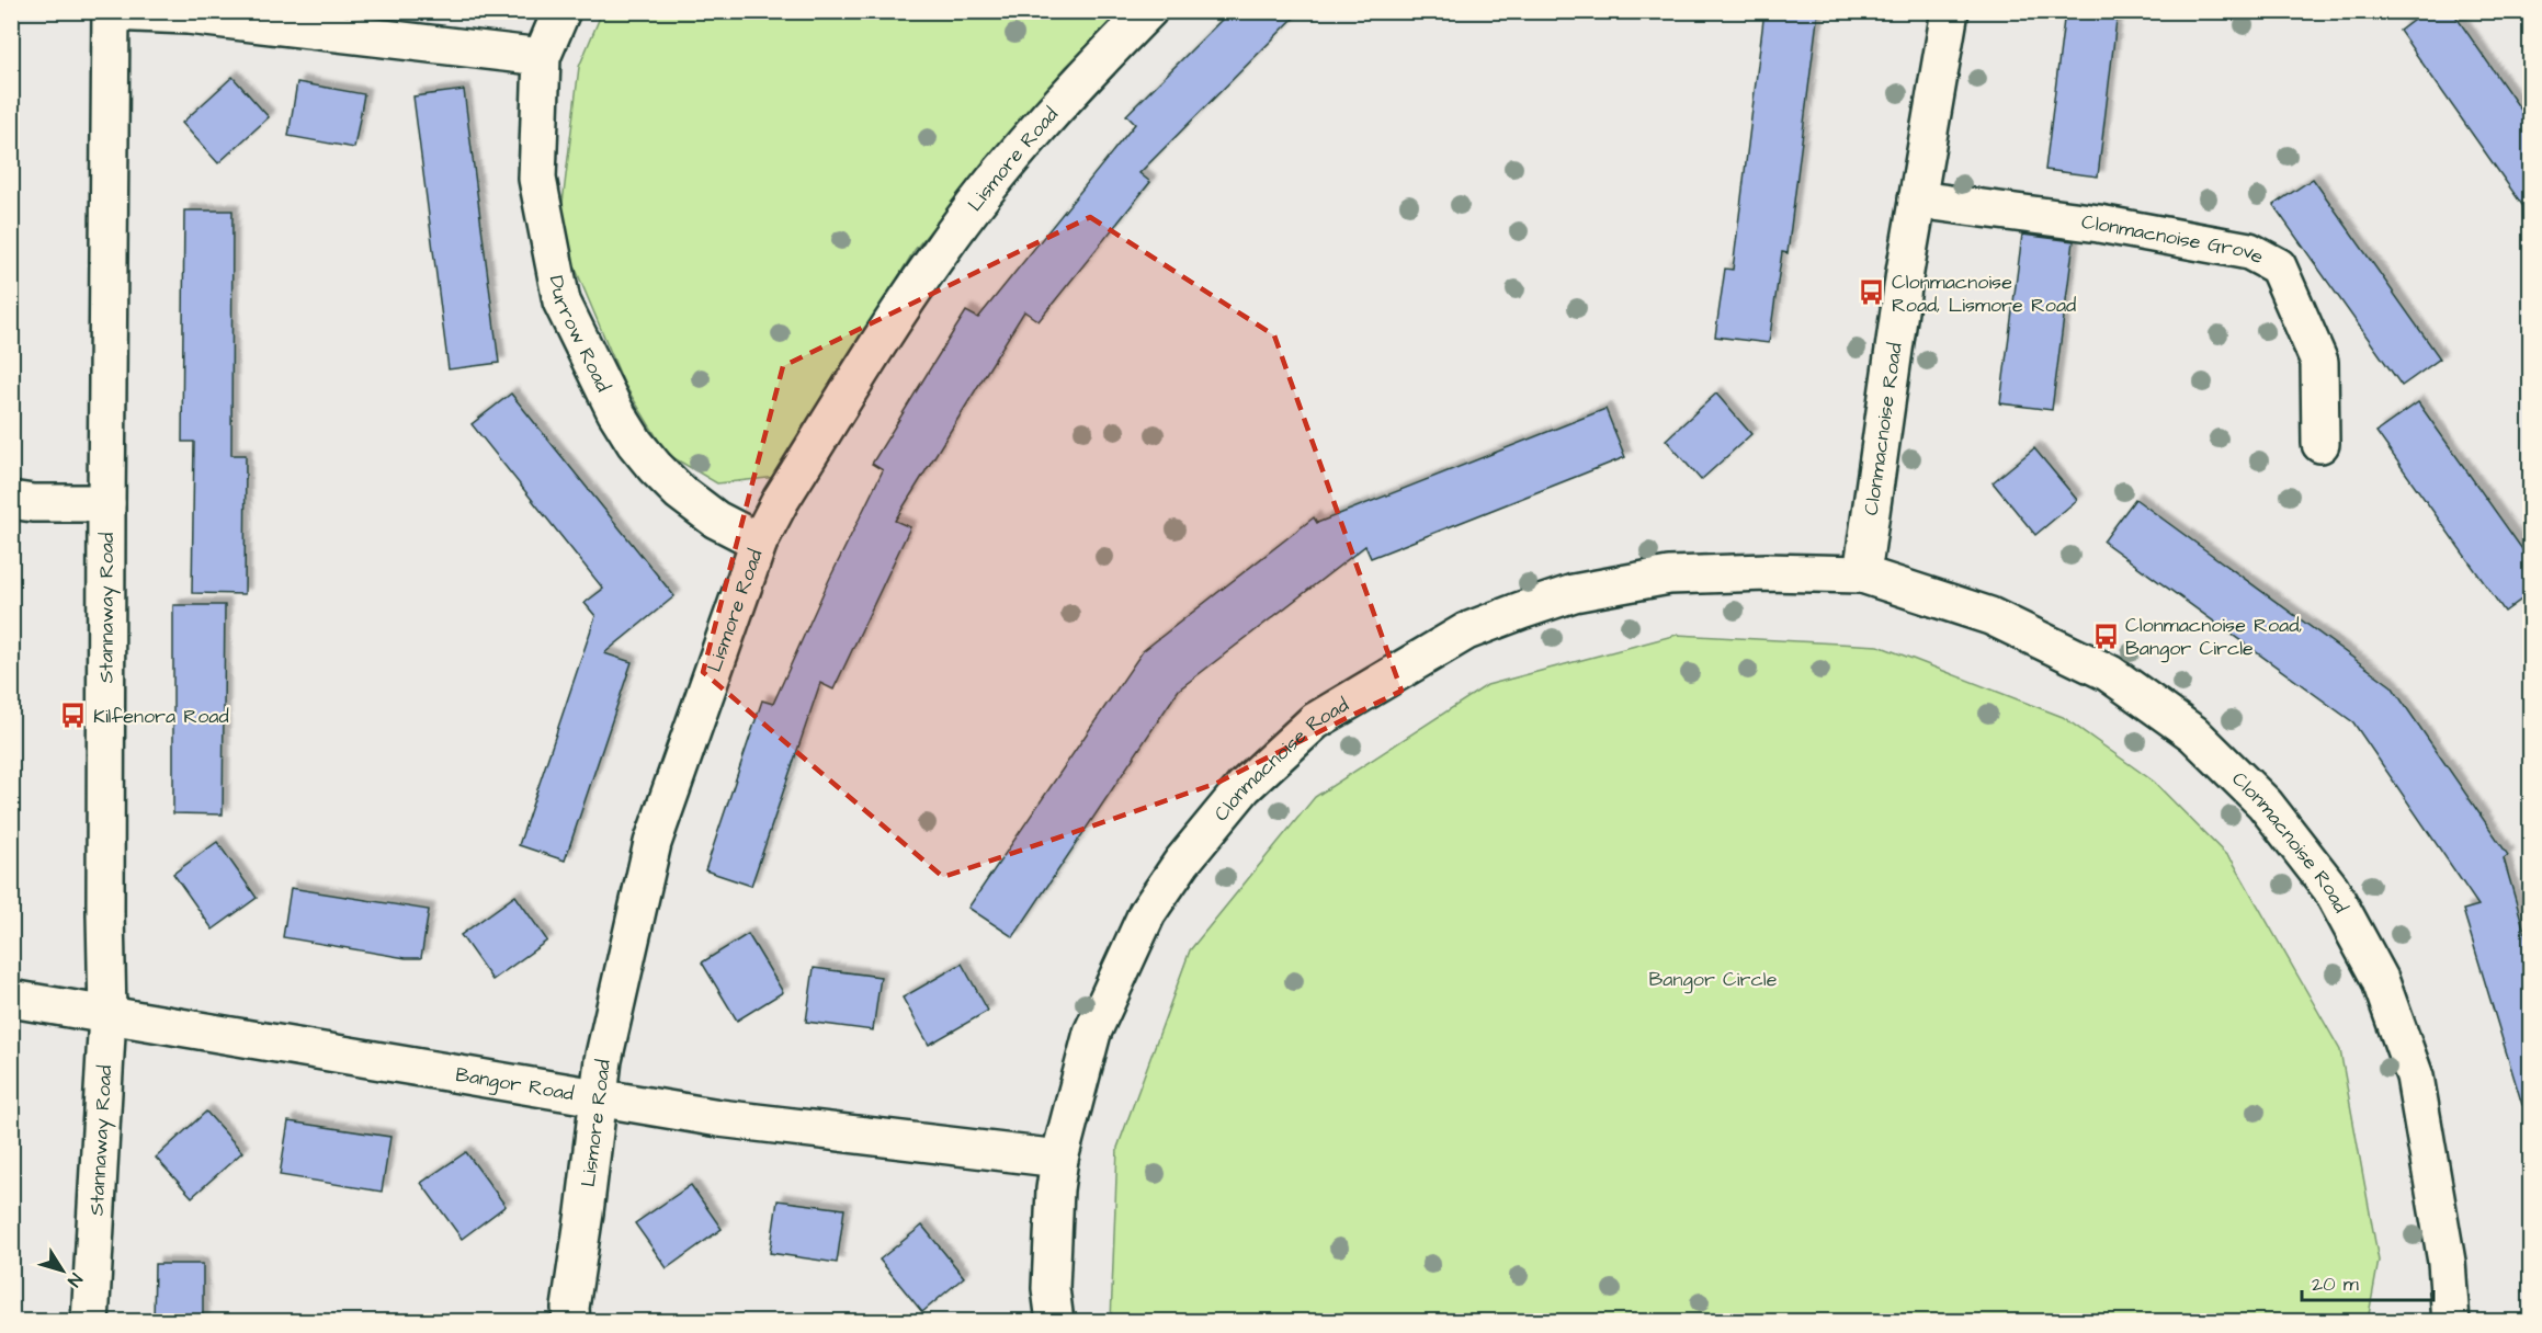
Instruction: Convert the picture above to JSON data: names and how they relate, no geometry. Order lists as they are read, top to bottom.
{
  "streets": {
    "street": [
      "Lismore Road",
      "Clonmacnoise Grove",
      "Durrow Road",
      "Clonmacnoise Road",
      "Stannaway Road",
      "Bangor Road"
    ]
  },
  "crossings": [
    ["Lismore Road", "Durrow Road"],
    ["Lismore Road", "Bangor Road"],
    ["Clonmacnoise Grove", "Clonmacnoise Road"],
    ["Clonmacnoise Road", "Bangor Road"],
    ["Stannaway Road", "Bangor Road"]
  ],
  "parks": ["Bangor Circle"],
  "places": {
    "bus stop": ["Clonmacnoise Road, Lismore Road", "Clonmacnoise Road, Bangor Circle", "Kilfenora Road"]
  },
  "scale_bar": "20 m",
  "north": "bottom right"
}
